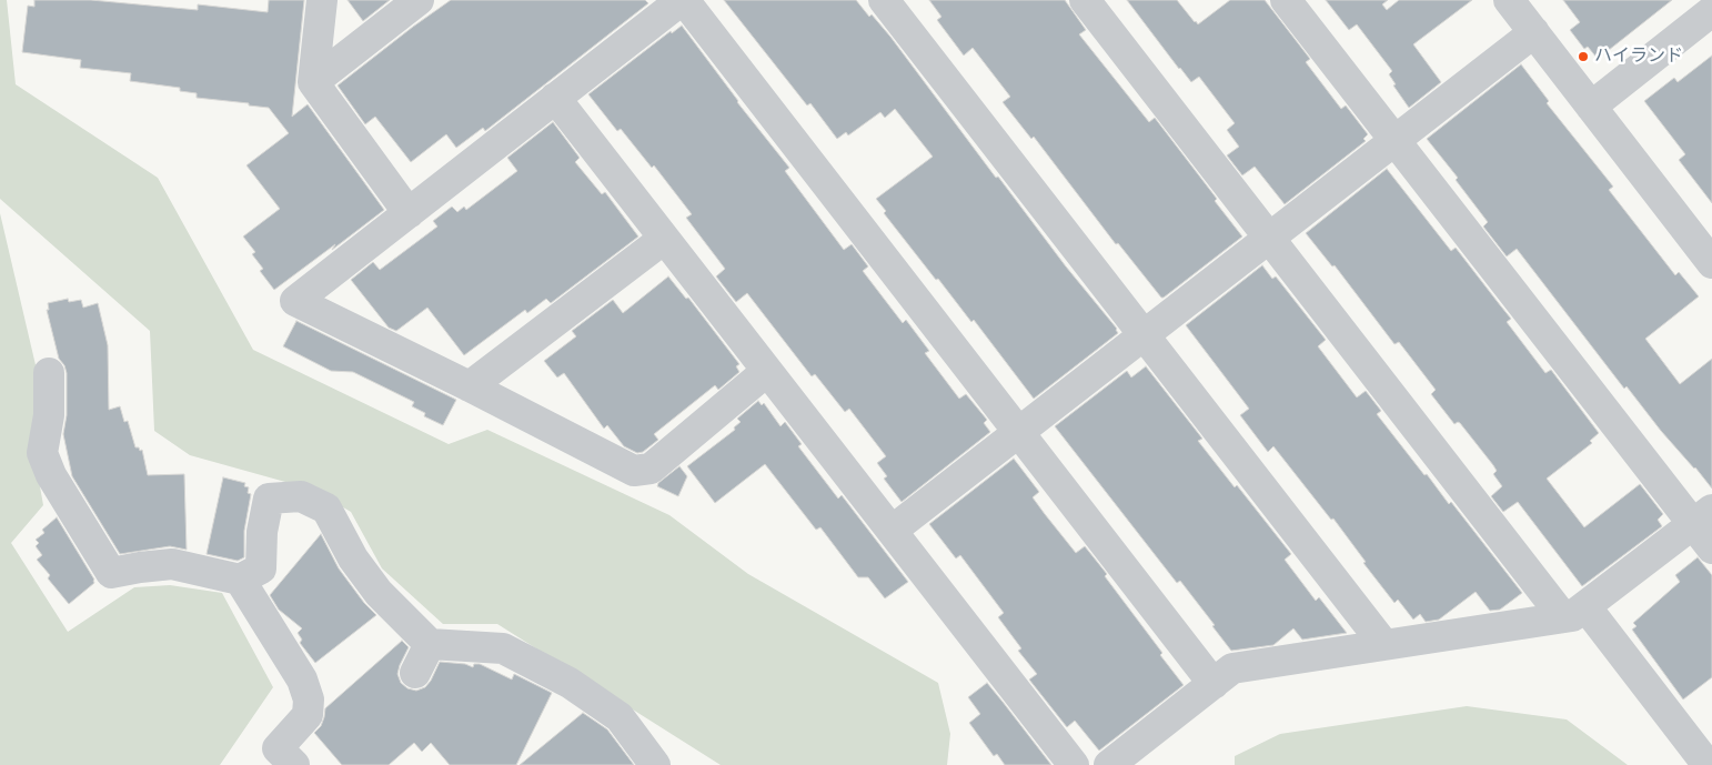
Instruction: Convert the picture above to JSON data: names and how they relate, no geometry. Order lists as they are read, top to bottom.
{
  "places": ["ハイランド"]
}
